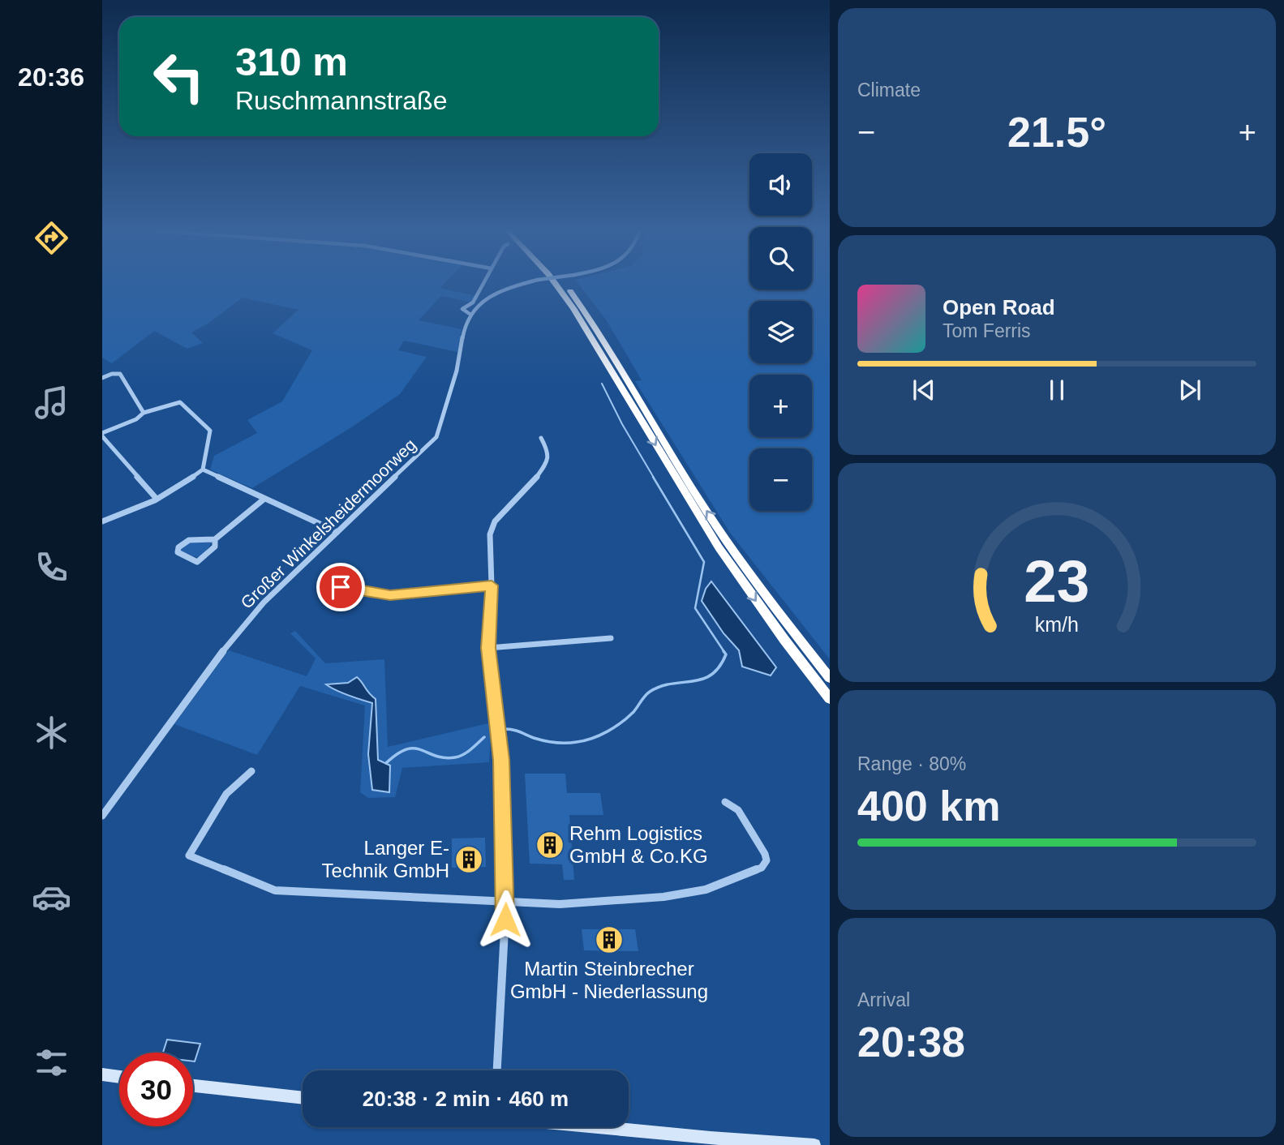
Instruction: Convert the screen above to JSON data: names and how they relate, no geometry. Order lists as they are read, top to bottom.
{
  "streets": {
    "street": ["Großer Winkelsheidermoorweg"]
  },
  "places": {
    "building": ["Rehm Logistics GmbH & Co.KG", "Langer E- Technik GmbH", "Martin Steinbrecher GmbH - Niederlassung"]
  },
  "page": {
    "tabs": "20:36",
    "tile": [
      "Climate",
      ["Range · 80%", "400 km"],
      ["Arrival", "20:38"]
    ],
    "turn": ["310 m", "Ruschmannstraße"],
    "heat": ["−", "21.5°", "+"],
    "map_buttons": ["+", "−"],
    "song": ["Open Road", "Tom Ferris"],
    "limit": "30",
    "trip": "20:38 · 2 min · 460 m",
    "gauge": ["23", "km/h"]
  }
}
